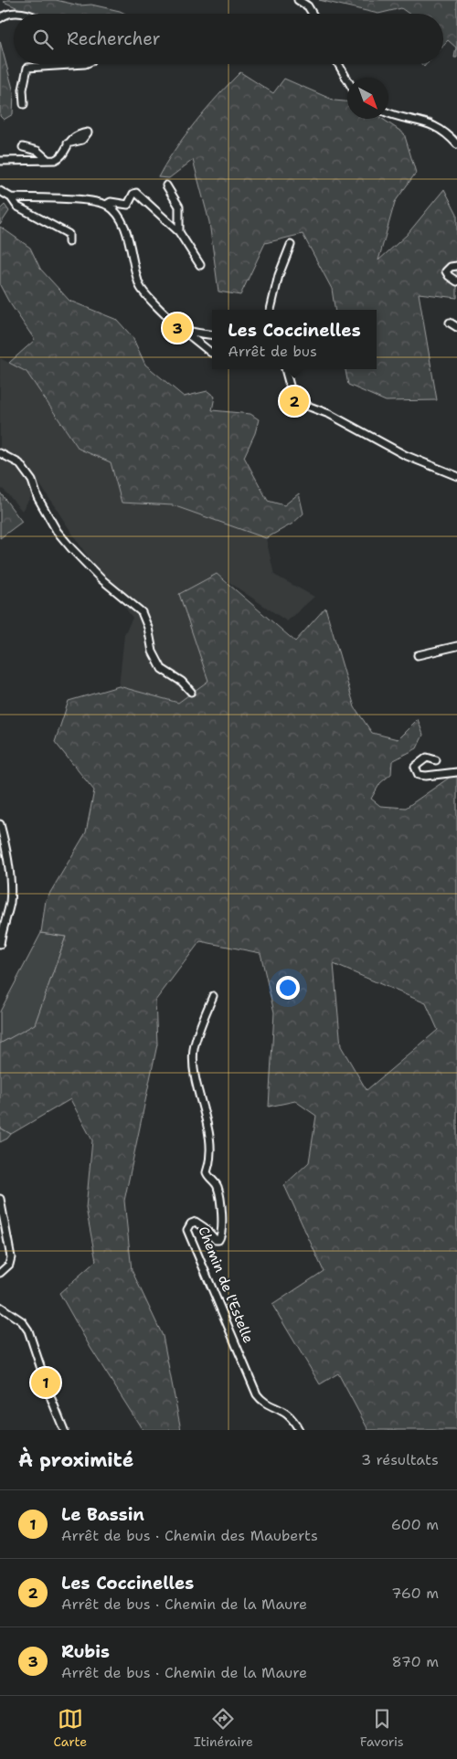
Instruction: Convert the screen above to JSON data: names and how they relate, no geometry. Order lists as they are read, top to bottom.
{
  "streets": {
    "street": ["Chemin de l'Estelle"]
  },
  "north": "bottom right",
  "page": {
    "search": "Rechercher",
    "popup": ["Les Coccinelles", "Arrêt de bus"],
    "pins": ["3", "2", "1"],
    "heading": ["À proximité", "3 résultats"],
    "list": [
      {
        "mark": "1",
        "name": "Le Bassin",
        "note": "Arrêt de bus · Chemin des Mauberts",
        "value": "600 m"
      },
      {
        "mark": "2",
        "name": "Les Coccinelles",
        "note": "Arrêt de bus · Chemin de la Maure",
        "value": "760 m"
      },
      {
        "mark": "3",
        "name": "Rubis",
        "note": "Arrêt de bus · Chemin de la Maure",
        "value": "870 m"
      }
    ],
    "nav": ["Carte", "Itinéraire", "Favoris"]
  }
}
